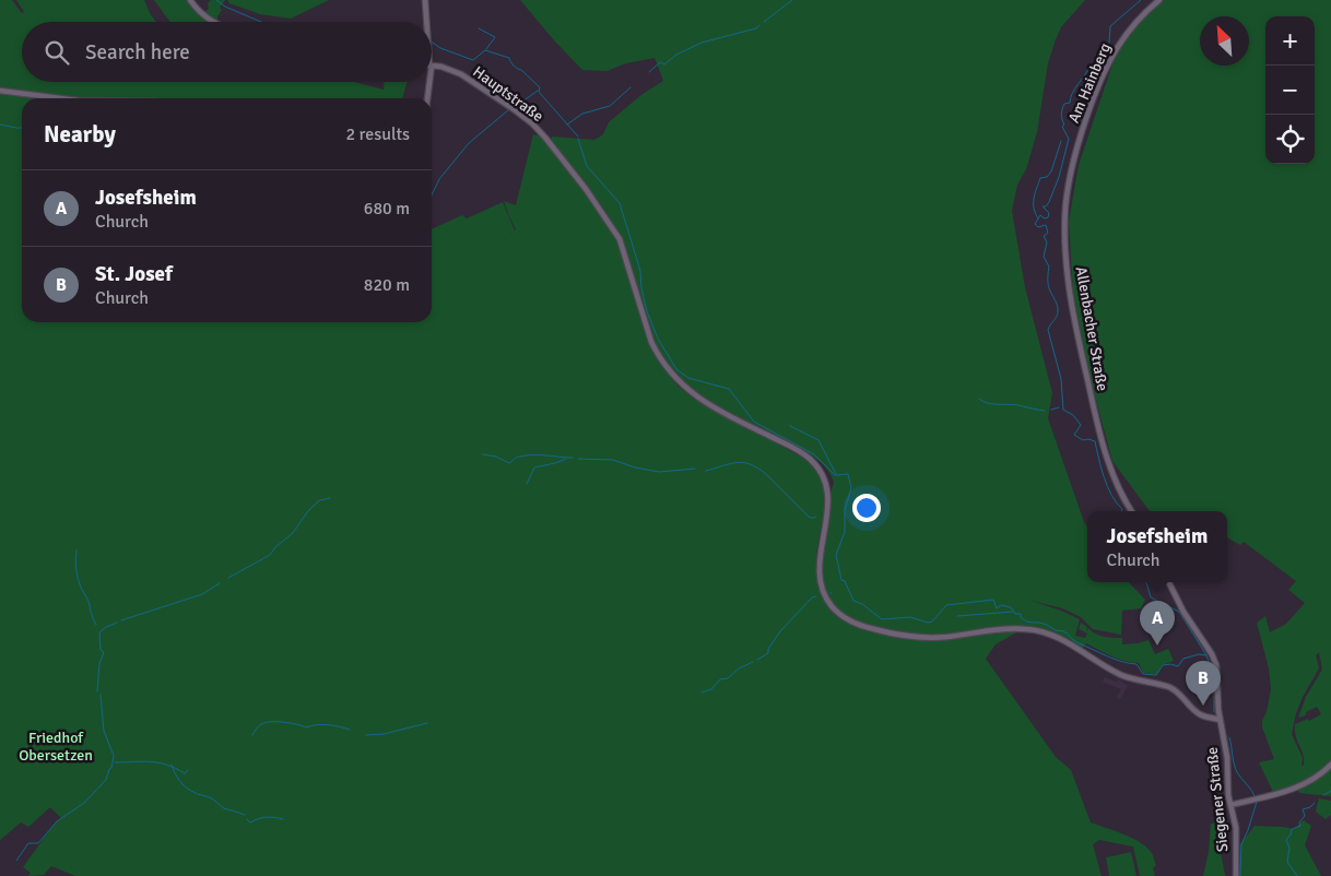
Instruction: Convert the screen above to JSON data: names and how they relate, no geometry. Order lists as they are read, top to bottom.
{
  "streets": {
    "main road": [
      "Am Hainberg",
      "Hauptstraße",
      "Allenbacher Straße",
      "Siegener Straße"
    ]
  },
  "crossings": [
    ["Am Hainberg", "Allenbacher Straße"],
    ["Hauptstraße", "Siegener Straße"]
  ],
  "parks": ["Friedhof Obersetzen"],
  "north": "top left",
  "page": {
    "map_buttons": ["+", "−"],
    "search": "Search here",
    "heading": ["Nearby", "2 results"],
    "list": [
      {
        "mark": "A",
        "name": "Josefsheim",
        "note": "Church",
        "value": "680 m"
      },
      {
        "mark": "B",
        "name": "St. Josef",
        "note": "Church",
        "value": "820 m"
      }
    ],
    "popup": ["Josefsheim", "Church"],
    "pins": ["A", "B"]
  }
}
